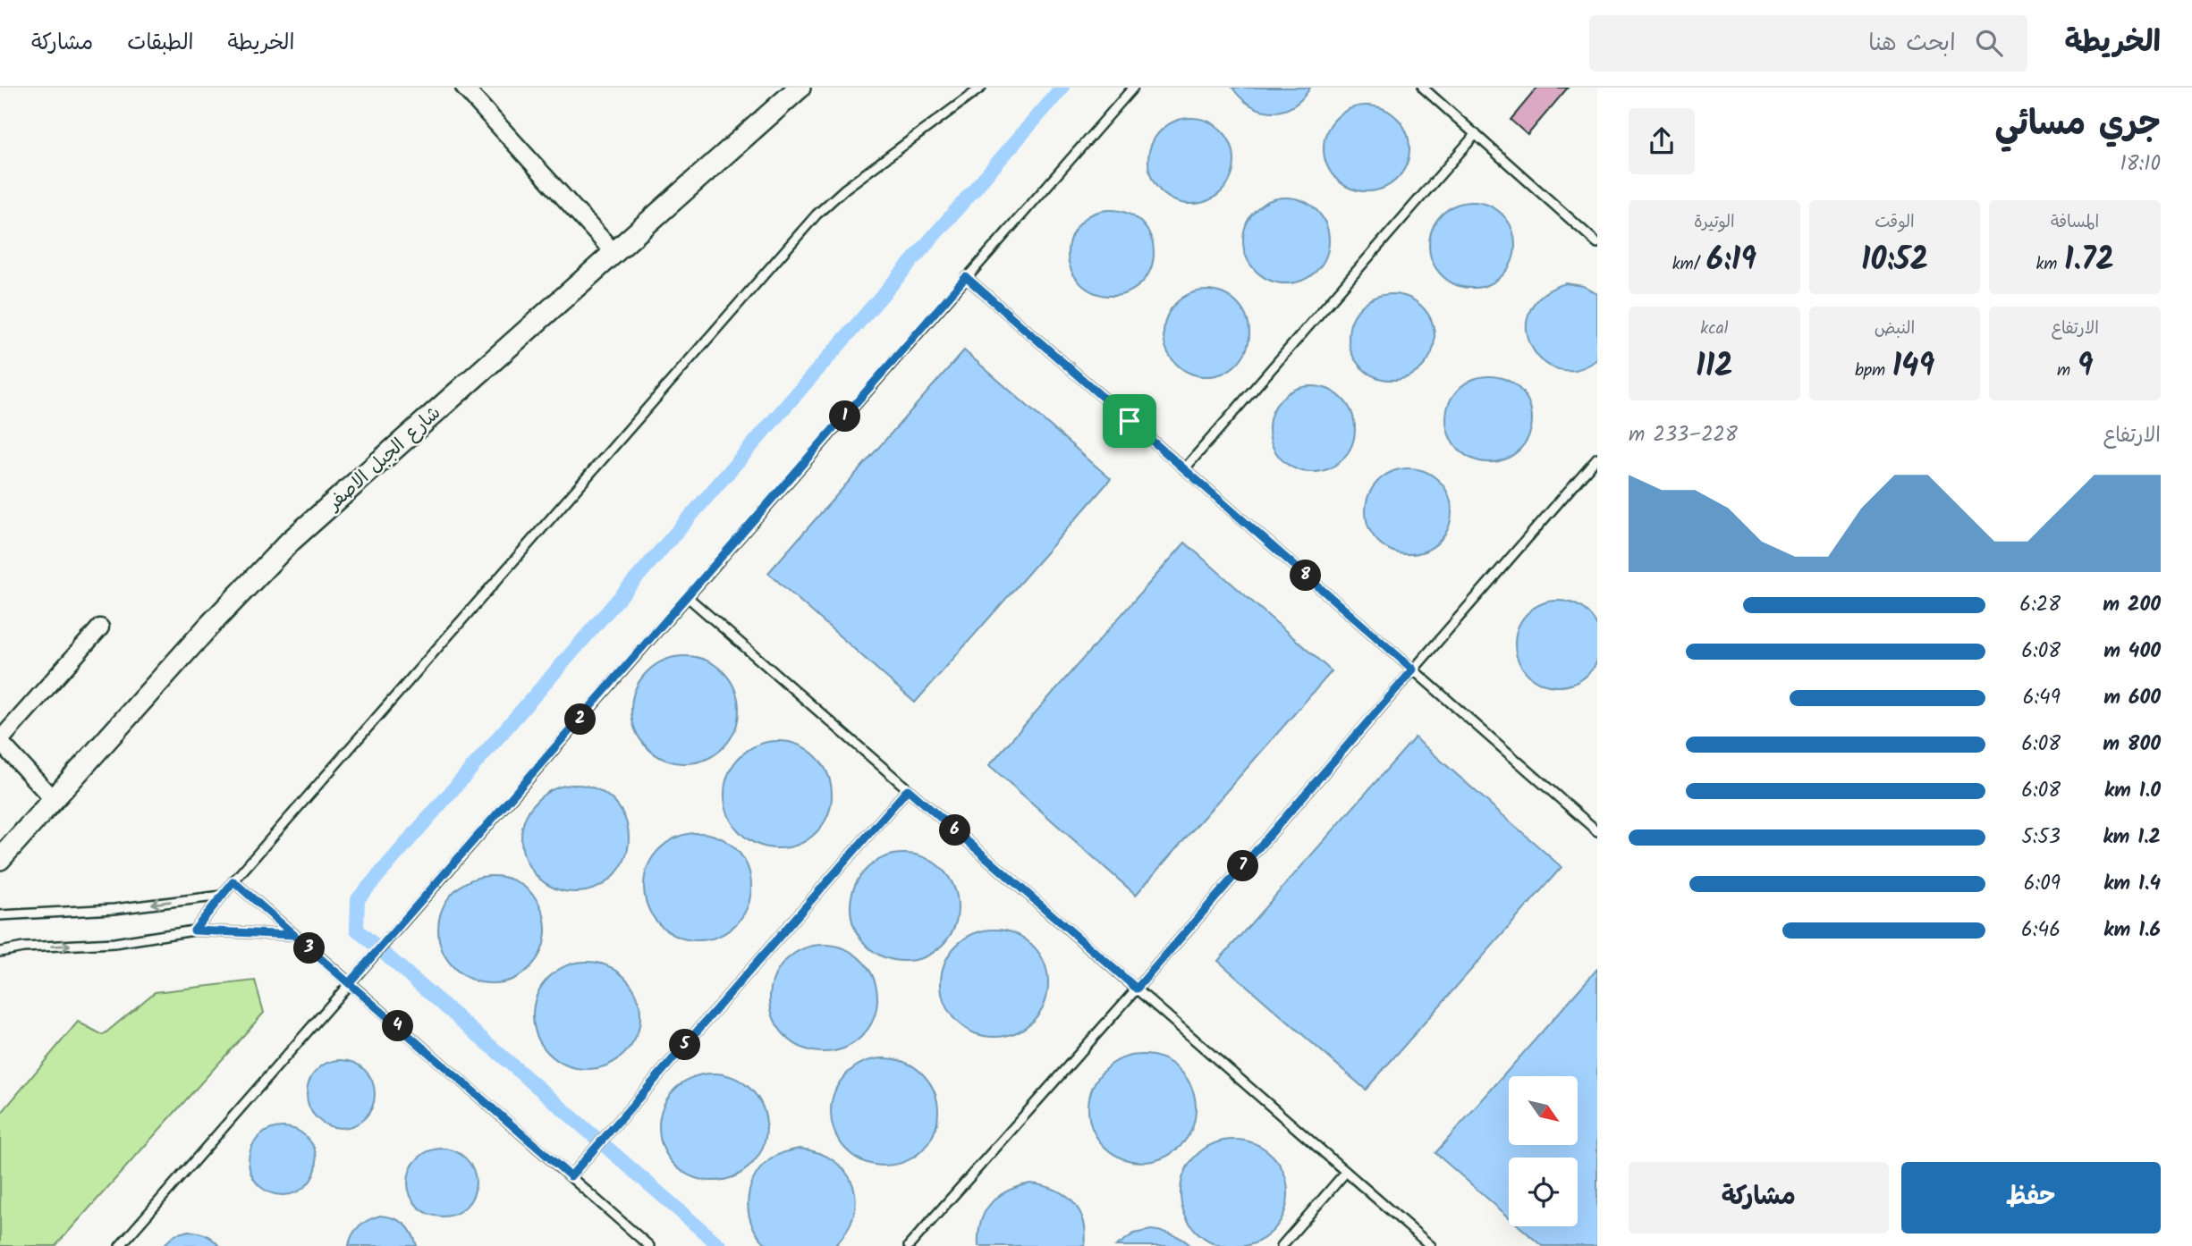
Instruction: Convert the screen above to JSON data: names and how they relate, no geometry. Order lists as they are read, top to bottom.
{
  "streets": {
    "street": ["شارع الجبل الاصفر"]
  },
  "north": "bottom right",
  "page": {
    "header": "الخريطة",
    "search": "ابحث هنا",
    "nav": ["الخريطة", "الطبقات", "مشاركة"],
    "heading": ["جري مسائي", "18:10"],
    "stats": [
      ["المسافة", "1.72 km"],
      ["الوقت", "10:52"],
      ["الوتيرة", "6:19 /km"],
      ["الارتفاع", "9 m"],
      ["النبض", "149 bpm"],
      ["kcal", "112"]
    ],
    "pins": [
      "1",
      "8",
      "2",
      "6",
      "7",
      "3",
      "4",
      "5"
    ],
    "chart": ["الارتفاع", "228–233 m"],
    "list": [
      {
        "name": "200 m",
        "note": "6:28"
      },
      {
        "name": "400 m",
        "note": "6:08"
      },
      {
        "name": "600 m",
        "note": "6:49"
      },
      {
        "name": "800 m",
        "note": "6:08"
      },
      {
        "name": "1.0 km",
        "note": "6:08"
      },
      {
        "name": "1.2 km",
        "note": "5:53"
      },
      {
        "name": "1.4 km",
        "note": "6:09"
      },
      {
        "name": "1.6 km",
        "note": "6:46"
      }
    ],
    "buttons": ["حفظ", "مشاركة"]
  }
}
